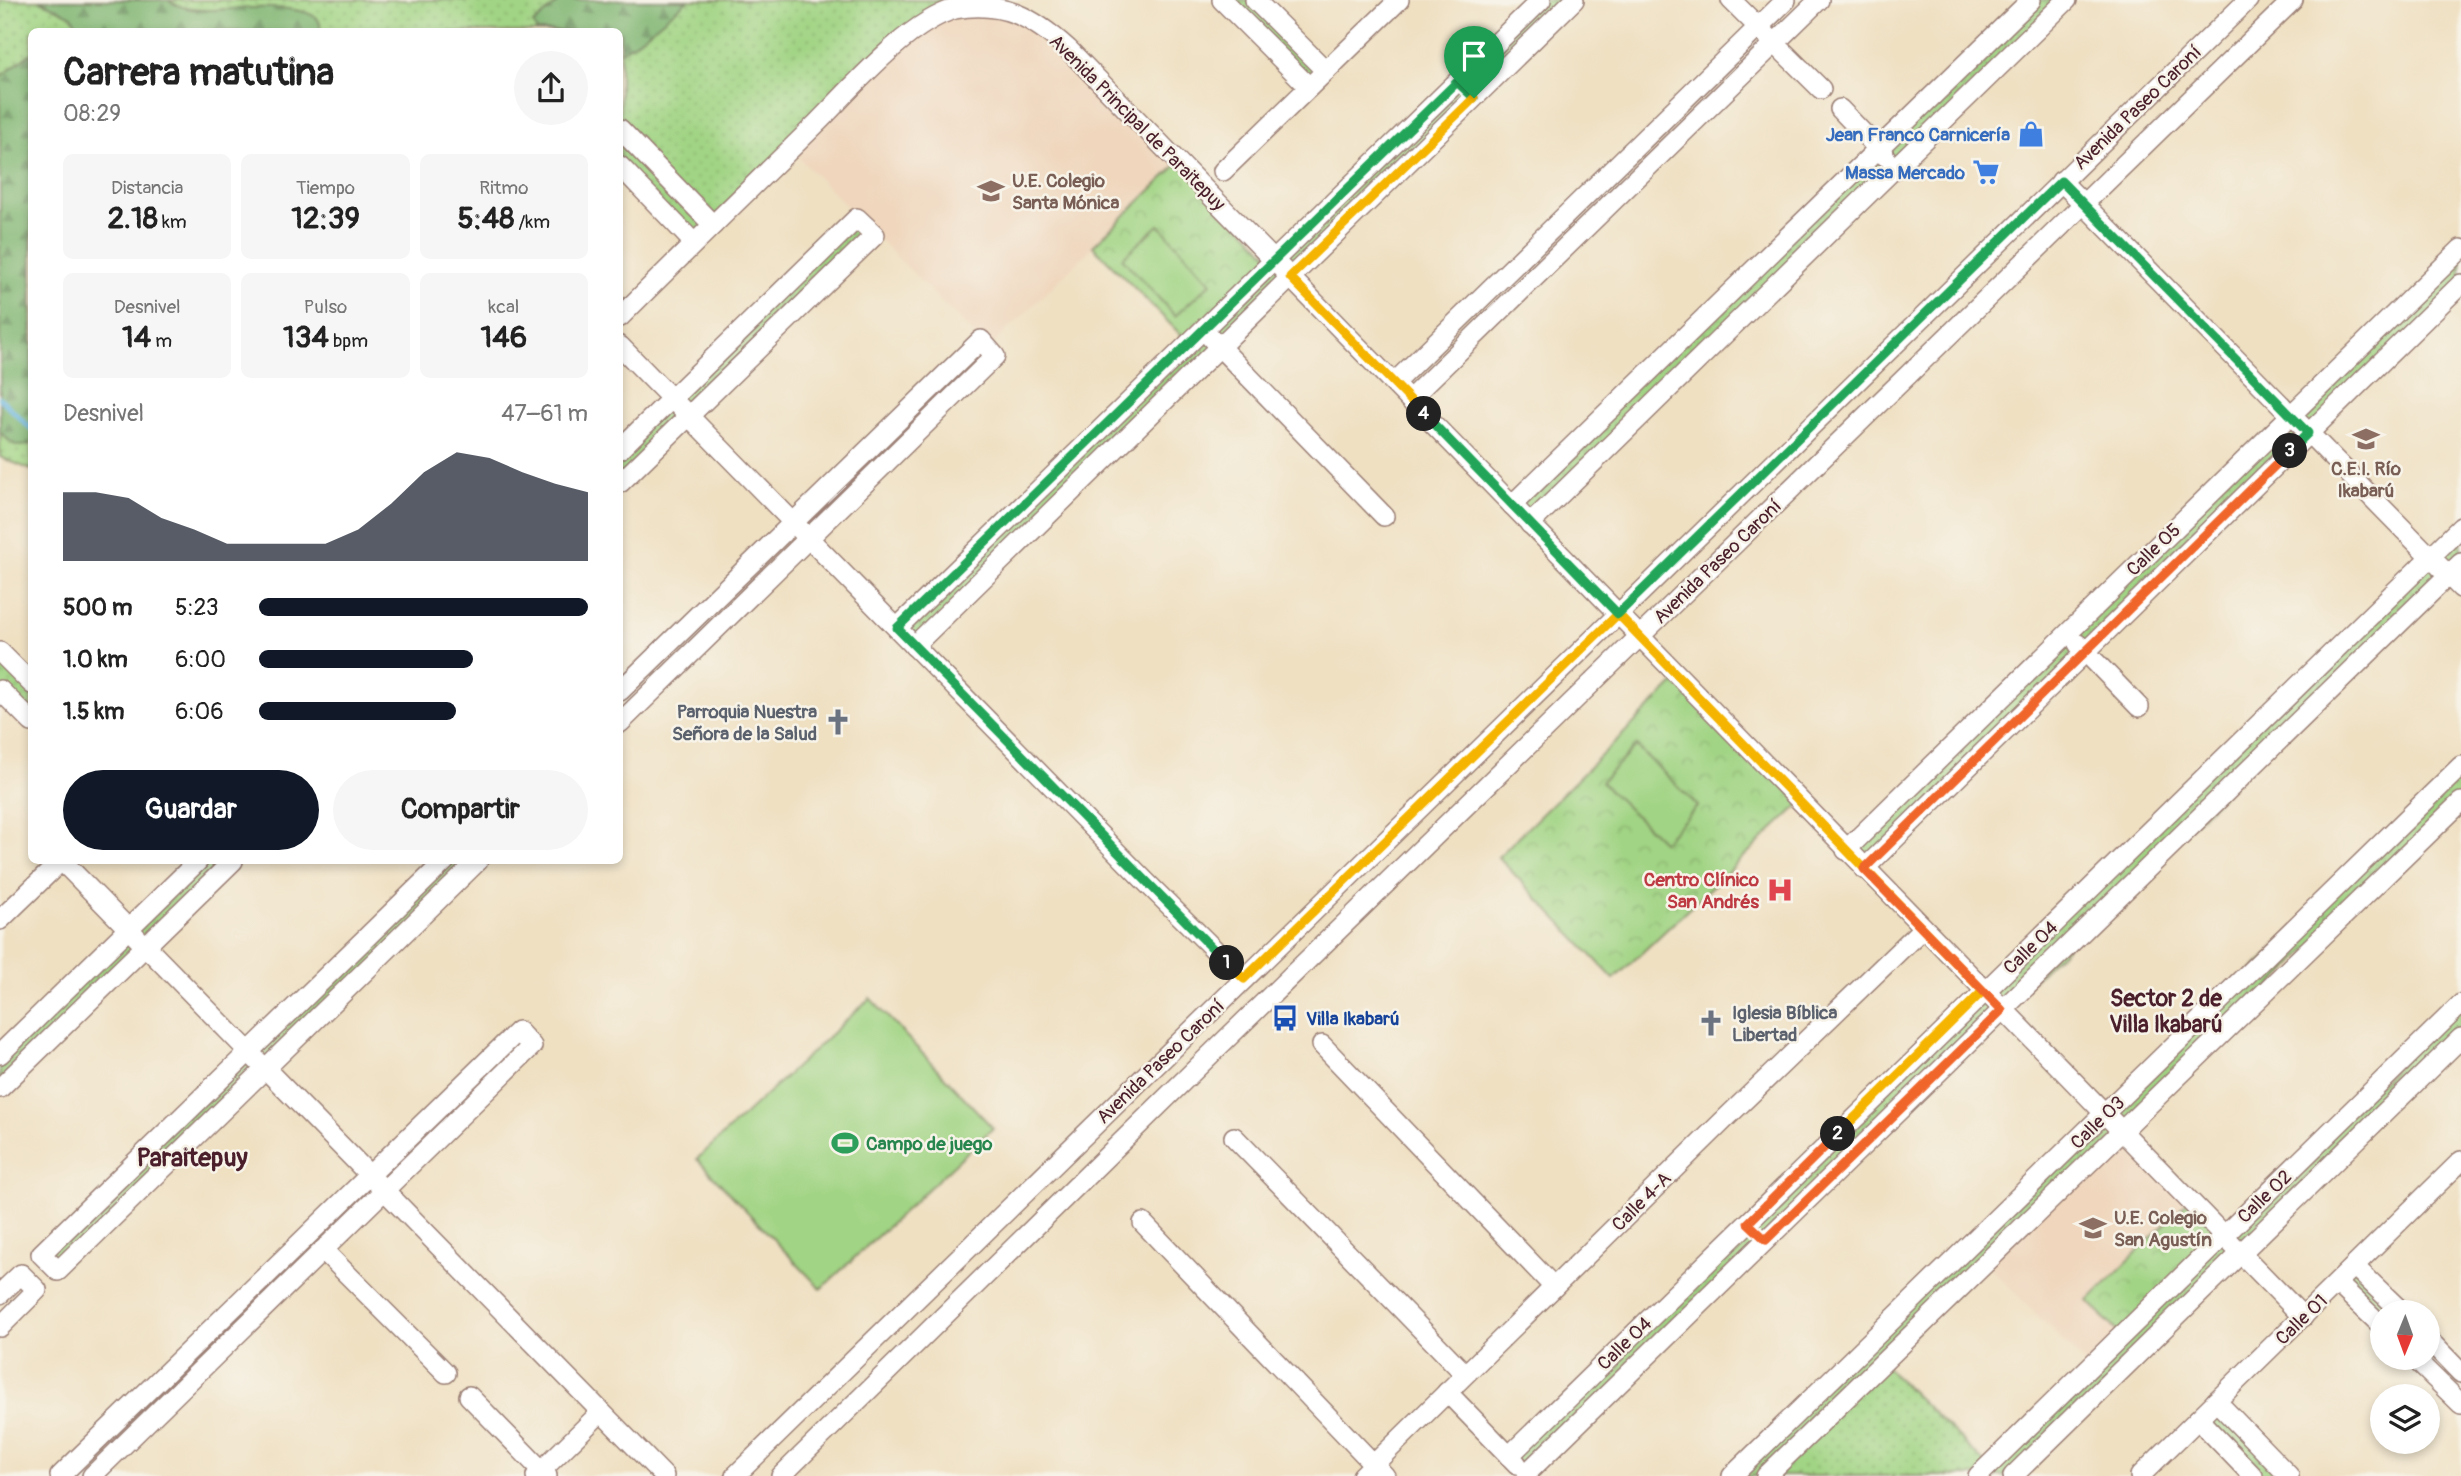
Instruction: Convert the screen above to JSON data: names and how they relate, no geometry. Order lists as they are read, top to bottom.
{
  "streets": {
    "street": [
      "Avenida Paseo Caroní",
      "Avenida Principal de Paraitepuy",
      "Calle 05",
      "Calle 04",
      "Calle 03",
      "Calle 02",
      "Calle 4-A",
      "Calle 01"
    ]
  },
  "crossings": [
    ["Avenida Paseo Caroní", "Avenida Principal de Paraitepuy"],
    ["Avenida Principal de Paraitepuy", "Calle 05"],
    ["Avenida Principal de Paraitepuy", "Calle 04"],
    ["Avenida Principal de Paraitepuy", "Calle 03"],
    ["Avenida Principal de Paraitepuy", "Calle 02"],
    ["Avenida Principal de Paraitepuy", "Calle 4-A"],
    ["Avenida Principal de Paraitepuy", "Calle 01"]
  ],
  "districts": ["Sector 2 de Villa Ikabarú", "Paraitepuy"],
  "places": {
    "shop": ["Jean Franco Carnicería"],
    "supermarket": ["Massa Mercado"],
    "school or university": ["U.E. Colegio Santa Mónica", "C.E.I. Río Ikabarú", "U.E. Colegio San Agustín"],
    "church": ["Parroquia Nuestra Señora de la Salud", "Iglesia Bíblica Libertad"],
    "hospital": ["Centro Clínico San Andrés"],
    "bus stop": ["Villa Ikabarú"],
    "sports": ["Campo de juego"]
  },
  "north": "bottom",
  "page": {
    "heading": ["Carrera matutina", "08:29"],
    "stats": [
      ["Distancia", "2.18 km"],
      ["Tiempo", "12:39"],
      ["Ritmo", "5:48 /km"],
      ["Desnivel", "14 m"],
      ["Pulso", "134 bpm"],
      ["kcal", "146"]
    ],
    "chart": ["Desnivel", "47–61 m"],
    "pins": [
      "4",
      "3",
      "1",
      "2"
    ],
    "list": [
      {
        "name": "500 m",
        "note": "5:23"
      },
      {
        "name": "1.0 km",
        "note": "6:00"
      },
      {
        "name": "1.5 km",
        "note": "6:06"
      }
    ],
    "buttons": ["Guardar", "Compartir"]
  }
}
